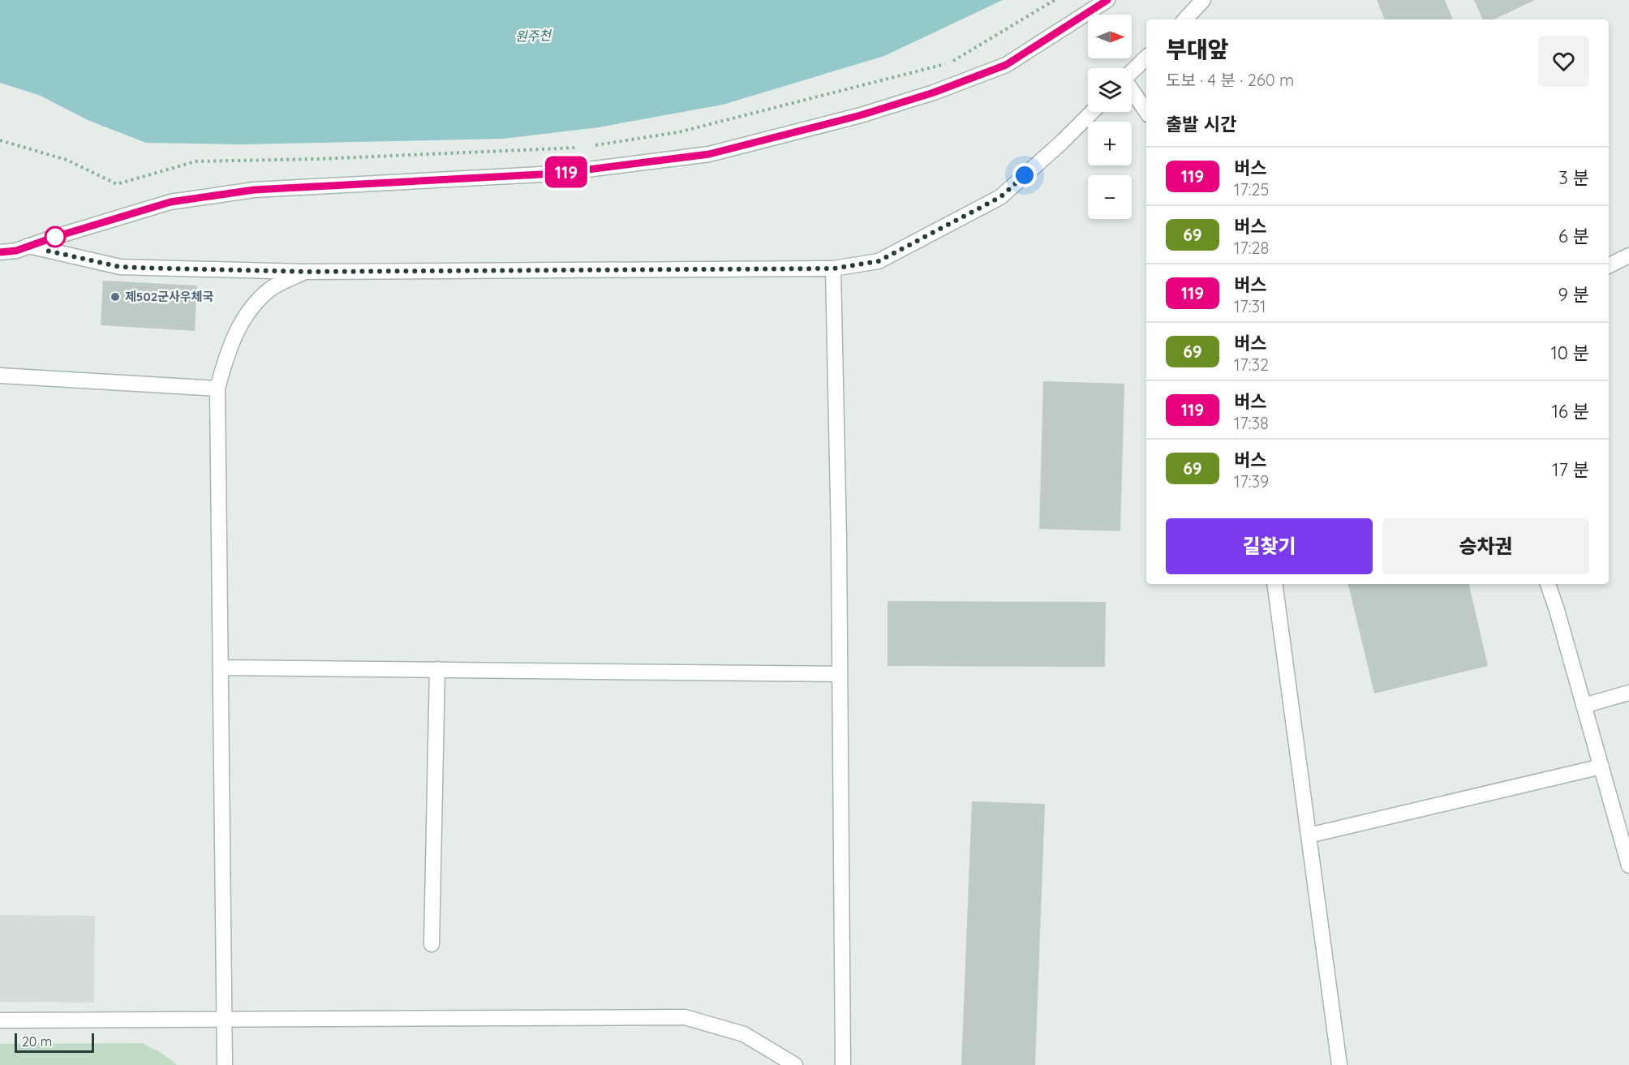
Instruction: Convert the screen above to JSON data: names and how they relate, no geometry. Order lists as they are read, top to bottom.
{
  "water": ["원주천"],
  "places": ["제502군사우체국"],
  "lines": ["bus line 119"],
  "scale_bar": "20 m",
  "north": "right",
  "page": {
    "on_map": "119",
    "map_buttons": ["+", "−"],
    "heading": [
      ["부대앞", "도보 · 4 분 · 260 m"],
      "출발 시간"
    ],
    "list": [
      {
        "mark": "119",
        "name": "버스",
        "note": "17:25",
        "value": "3 분"
      },
      {
        "mark": "69",
        "name": "버스",
        "note": "17:28",
        "value": "6 분"
      },
      {
        "mark": "119",
        "name": "버스",
        "note": "17:31",
        "value": "9 분"
      },
      {
        "mark": "69",
        "name": "버스",
        "note": "17:32",
        "value": "10 분"
      },
      {
        "mark": "119",
        "name": "버스",
        "note": "17:38",
        "value": "16 분"
      },
      {
        "mark": "69",
        "name": "버스",
        "note": "17:39",
        "value": "17 분"
      }
    ],
    "buttons": ["길찾기", "승차권"],
    "scale": "20 m"
  }
}
